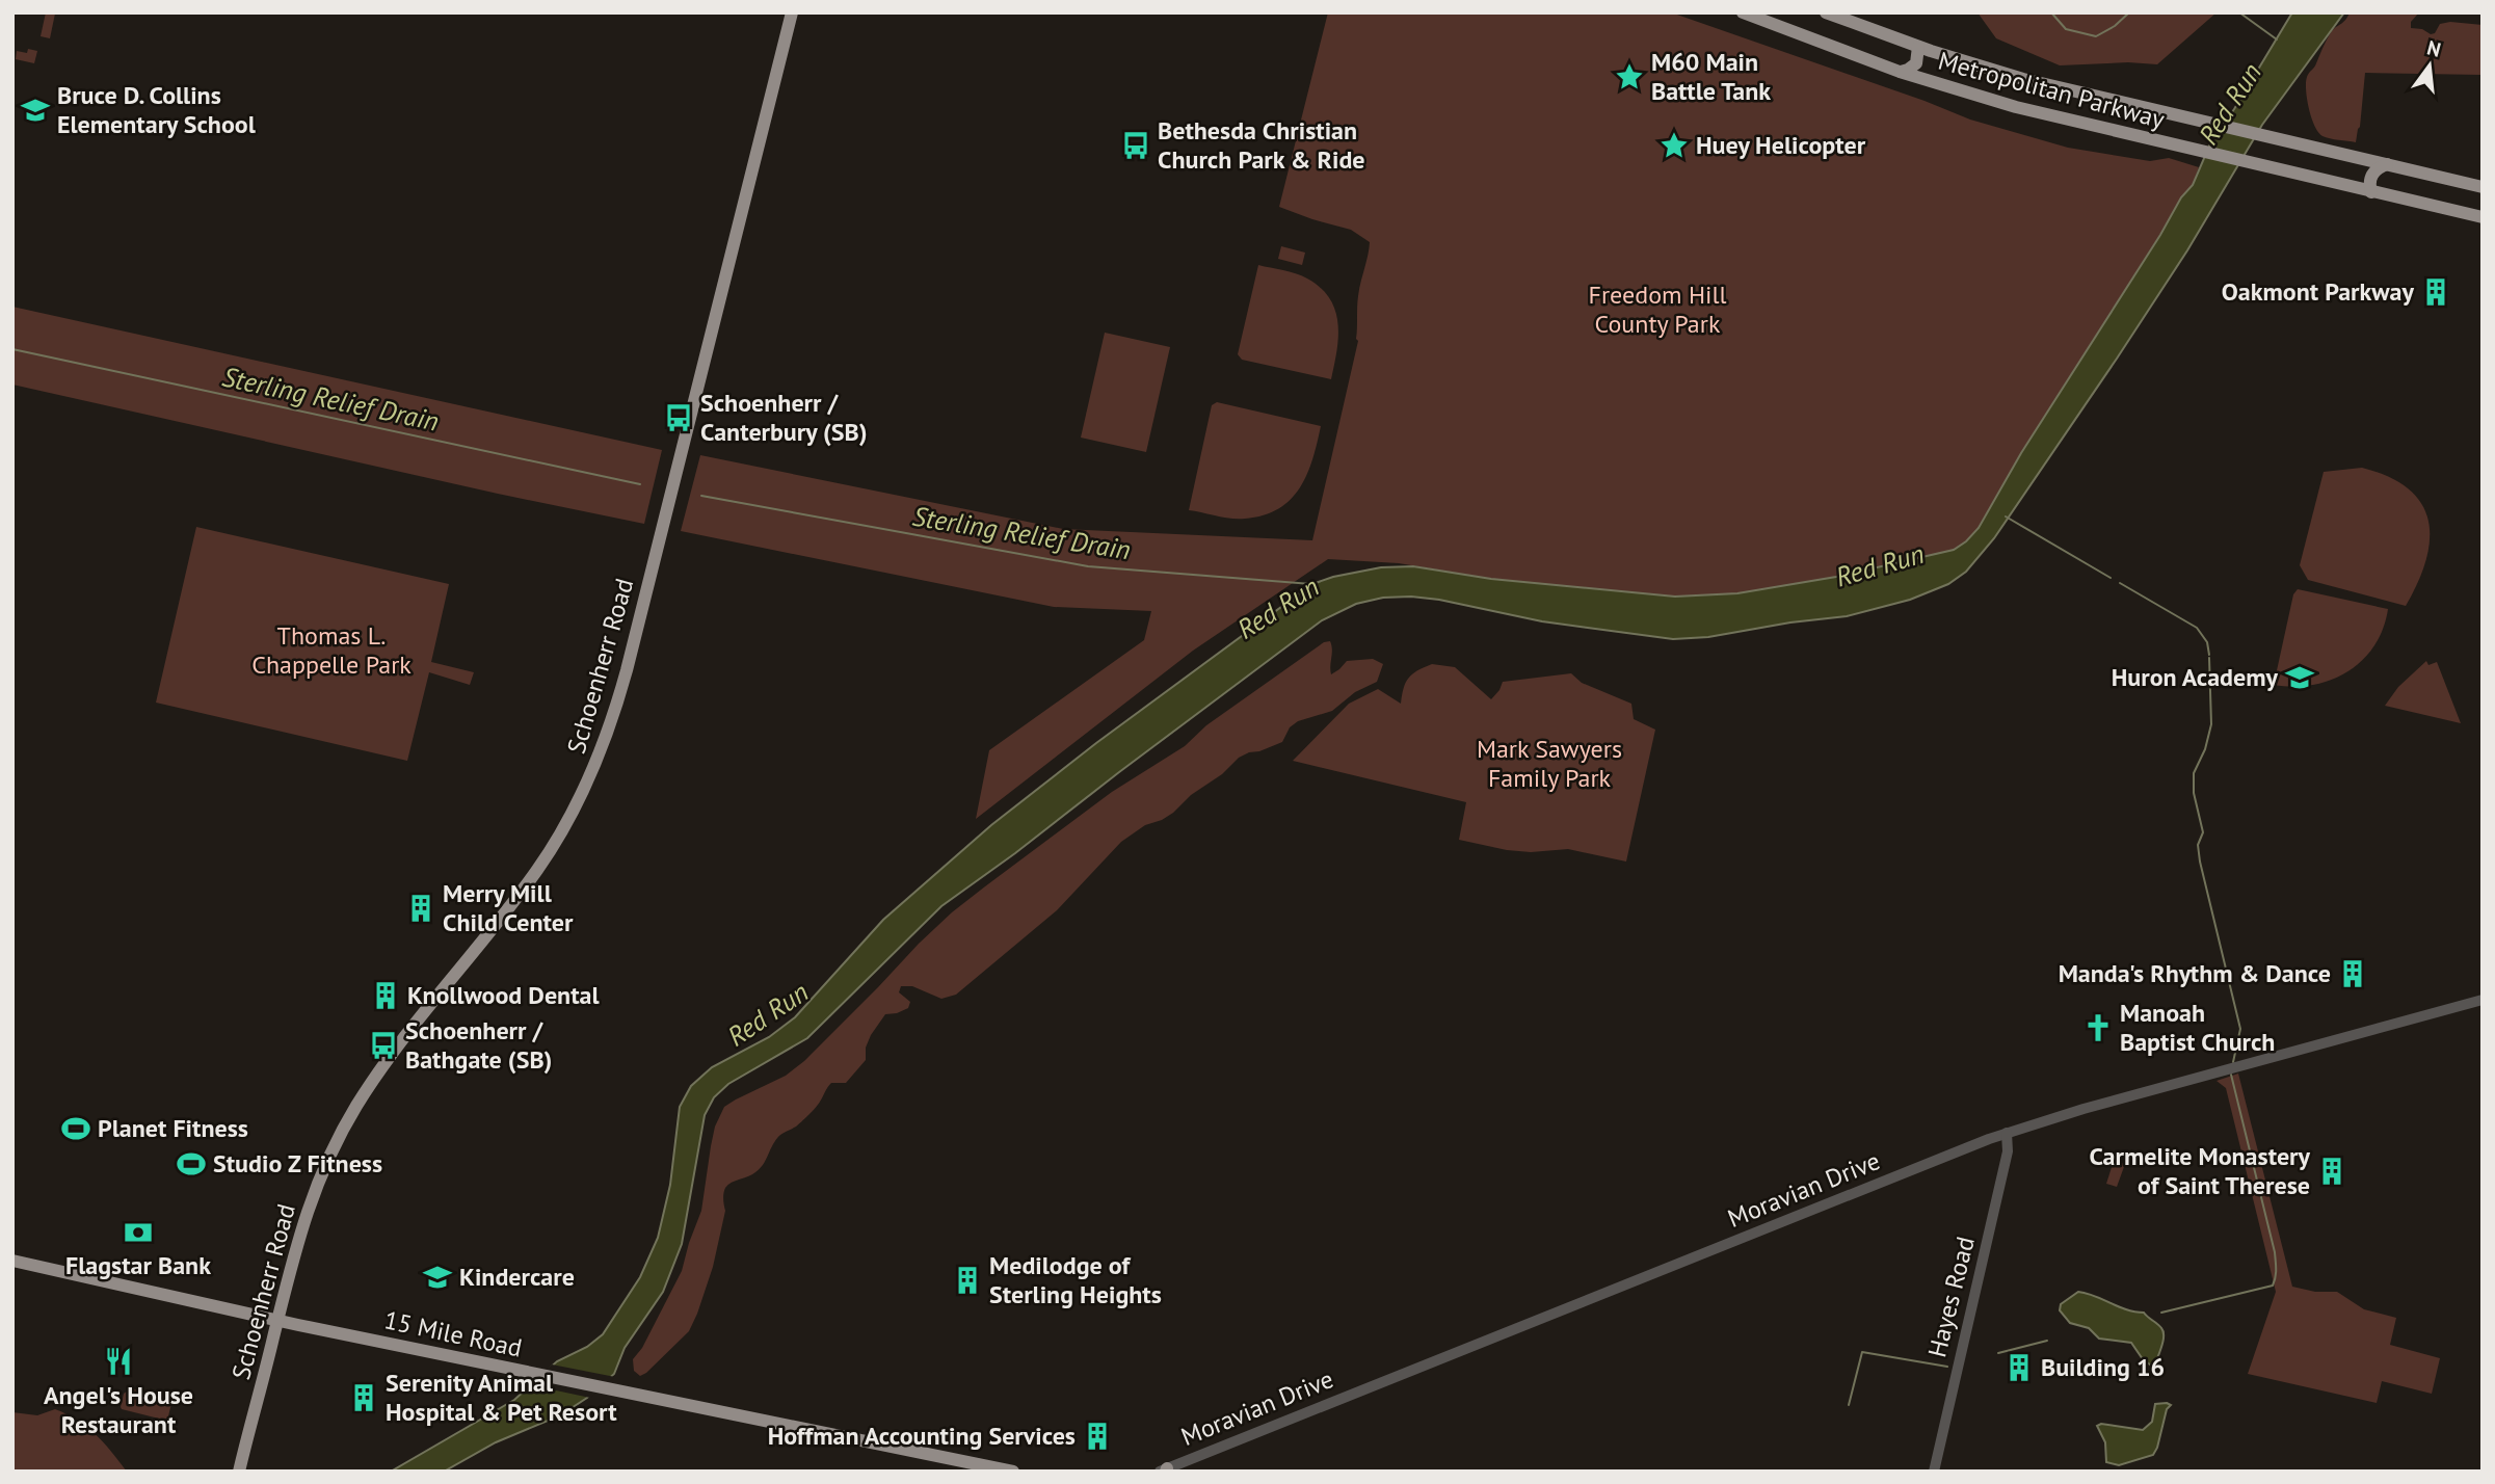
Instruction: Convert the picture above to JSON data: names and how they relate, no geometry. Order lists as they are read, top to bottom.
{
  "streets": {
    "main road": ["Metropolitan Parkway", "Schoenherr Road", "15 Mile Road"],
    "street": ["Moravian Drive", "Hayes Road"]
  },
  "crossings": [
    ["Schoenherr Road", "15 Mile Road"],
    ["Moravian Drive", "Hayes Road"]
  ],
  "water": ["Red Run", "Sterling Relief Drain"],
  "parks": ["Freedom Hill County Park", "Thomas L. Chappelle Park", "Mark Sawyers Family Park"],
  "places": {
    "place": ["M60 Main Battle Tank", "Huey Helicopter"],
    "school or university": ["Bruce D. Collins Elementary School", "Huron Academy", "Kindercare"],
    "bus stop": ["Bethesda Christian Church Park & Ride", "Schoenherr / Canterbury (SB)", "Schoenherr / Bathgate (SB)"],
    "building": [
      "Oakmont Parkway",
      "Merry Mill Child Center",
      "Manda's Rhythm & Dance",
      "Knollwood Dental",
      "Carmelite Monastery of Saint Therese",
      "Medilodge of Sterling Heights",
      "Building 16",
      "Serenity Animal Hospital & Pet Resort",
      "Hoffman Accounting Services"
    ],
    "church": ["Manoah Baptist Church"],
    "sports": ["Planet Fitness", "Studio Z Fitness"],
    "bank": ["Flagstar Bank"],
    "restaurant": ["Angel's House Restaurant"]
  },
  "north": "top"
}
